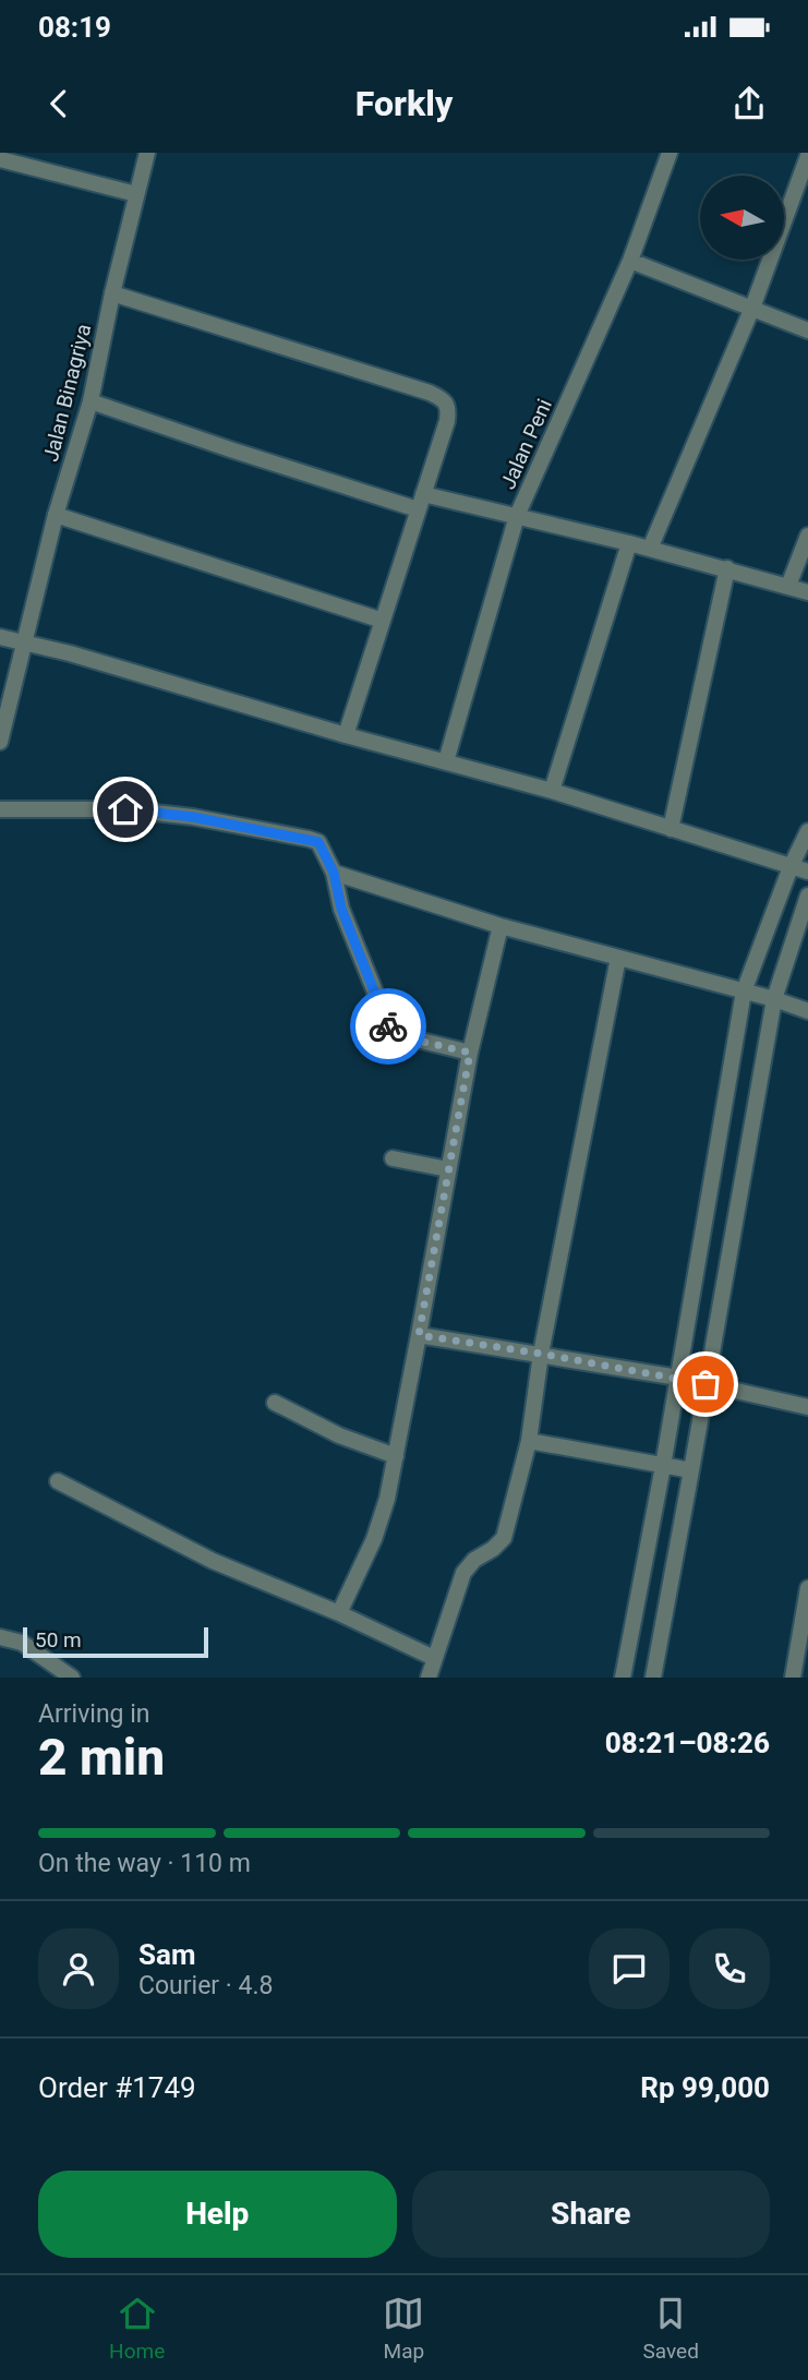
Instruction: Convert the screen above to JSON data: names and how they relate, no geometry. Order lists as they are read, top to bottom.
{
  "streets": {
    "street": ["Jalan Binagriya", "Jalan Peni"]
  },
  "scale_bar": "50 m",
  "north": "left",
  "page": {
    "status": "08:19",
    "header": "Forkly",
    "scale": "50 m",
    "heading": ["2 min", "Arriving in", "08:21–08:26"],
    "panel": [
      "Sam",
      "Courier · 4.8",
      "Order #1749",
      "Rp 99,000"
    ],
    "bar": "On the way · 110 m",
    "buttons": ["Help", "Share"],
    "tabs": ["Home", "Map", "Saved"]
  }
}
